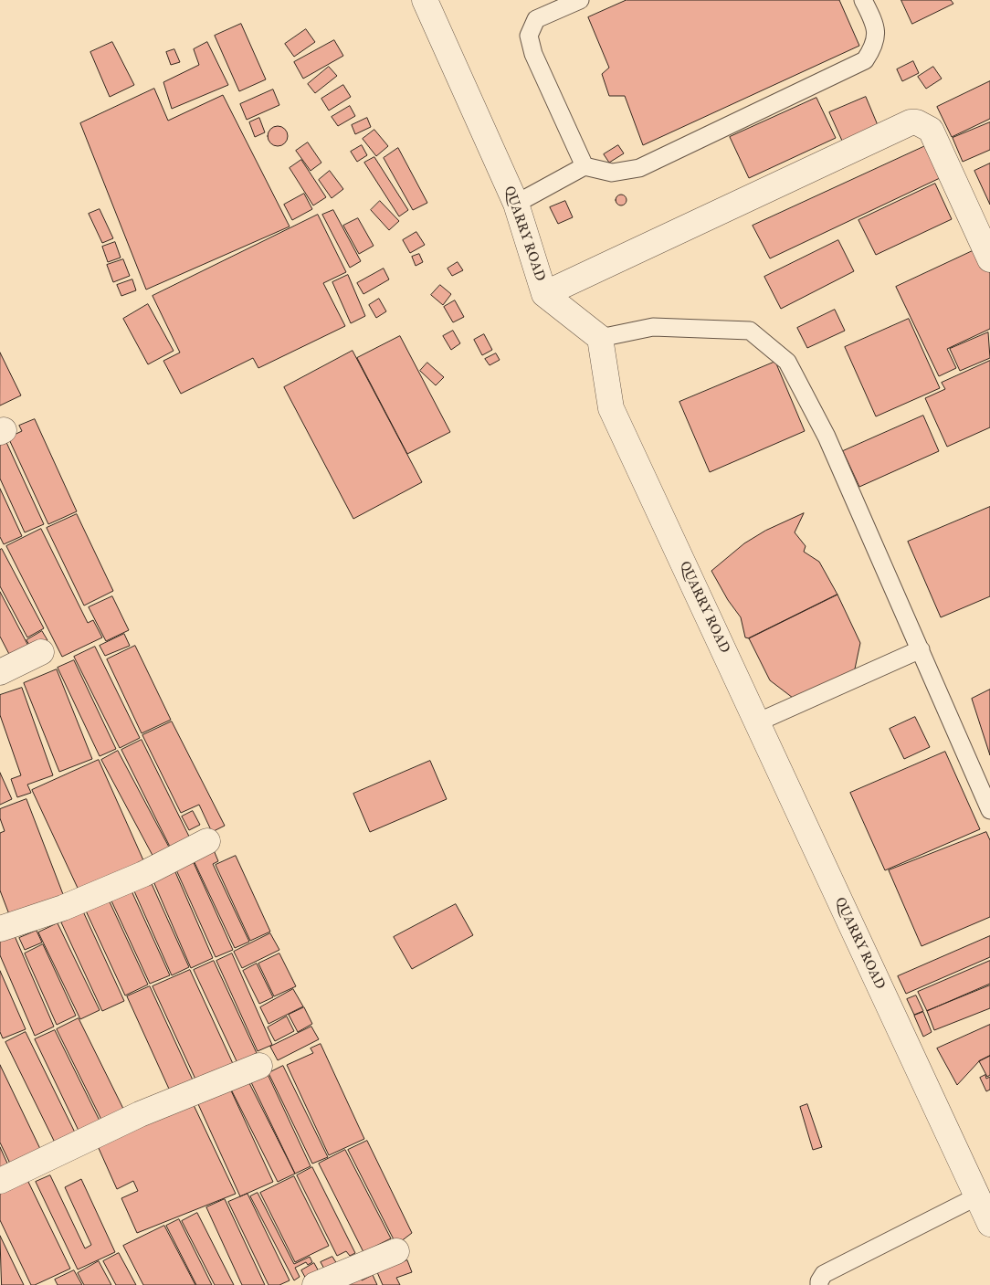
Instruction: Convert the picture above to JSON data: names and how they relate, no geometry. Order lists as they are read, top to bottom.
{
  "streets": {
    "street": ["QUARRY ROAD"]
  }
}
